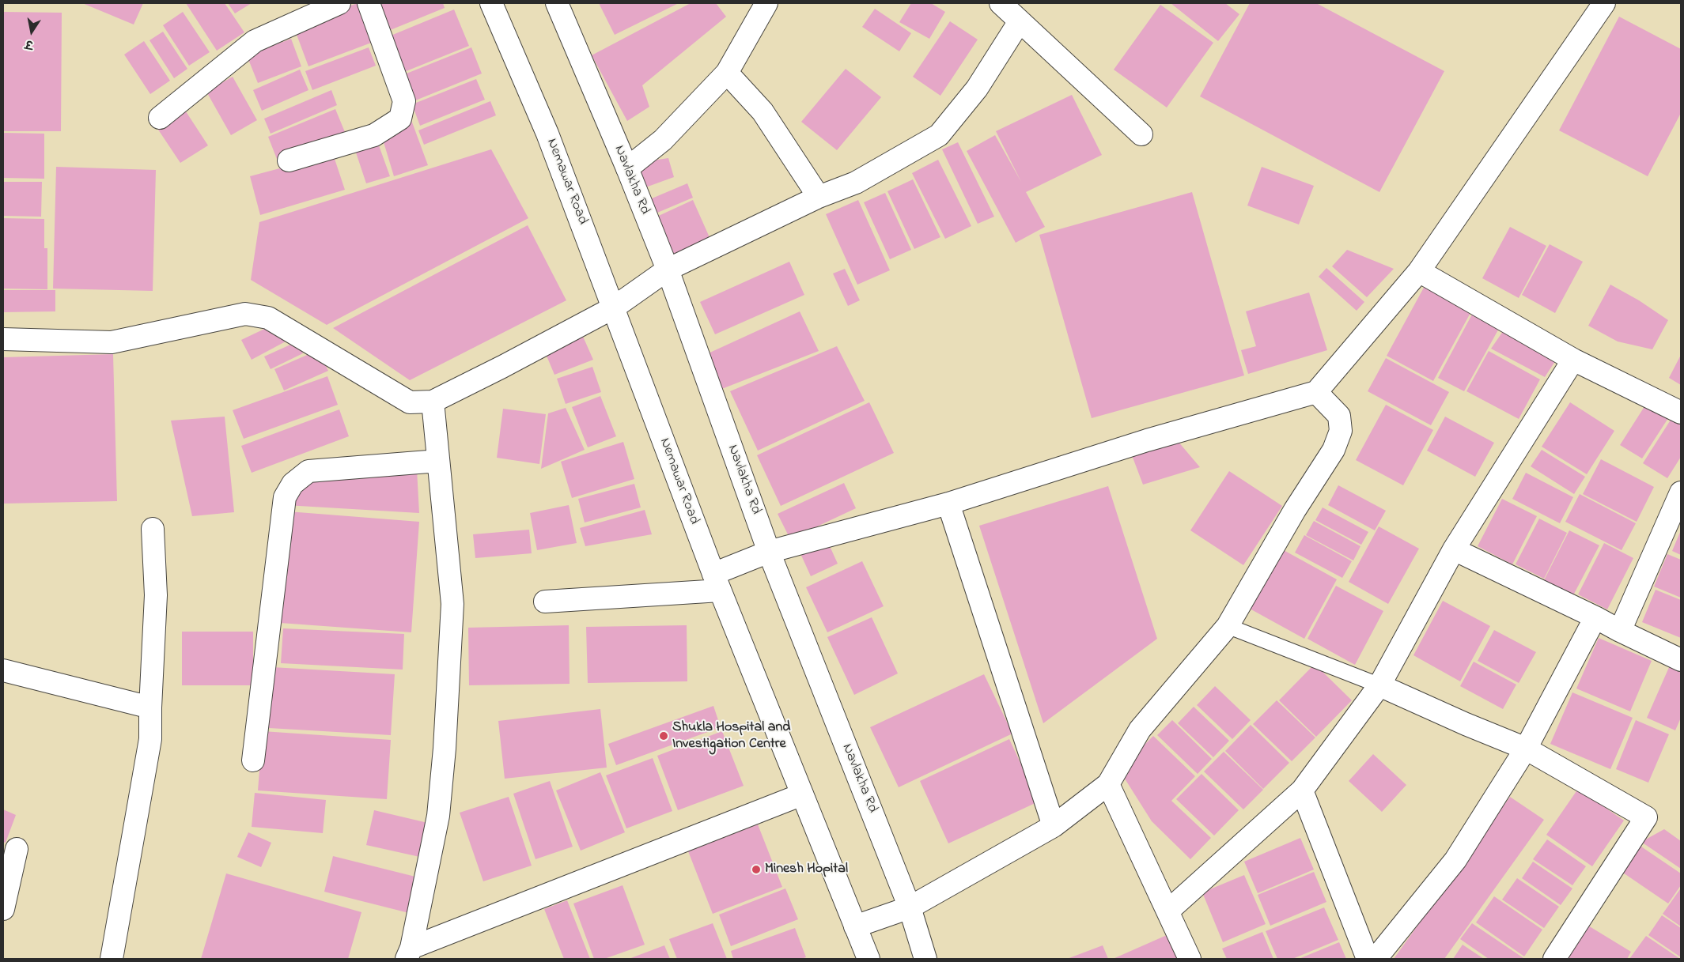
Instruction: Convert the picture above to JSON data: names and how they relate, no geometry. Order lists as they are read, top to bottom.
{
  "streets": {
    "street": ["Navlakha Rd", "Nemawar Road"]
  },
  "places": ["Shukla Hospital and Investigation Centre", "Minesh Hopital"],
  "north": "bottom"
}
